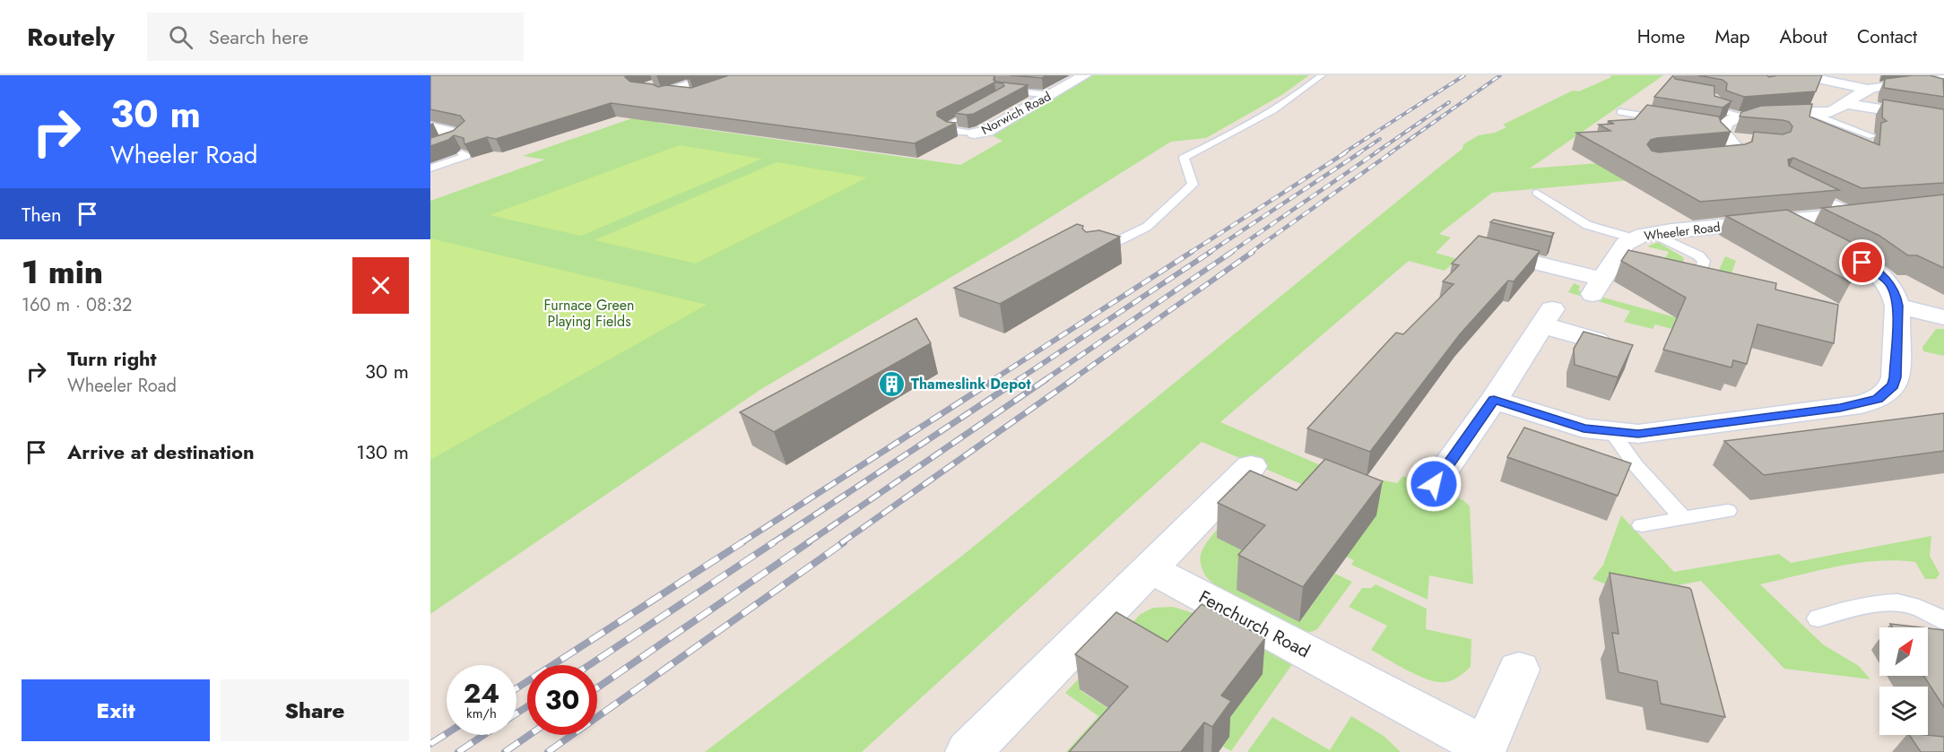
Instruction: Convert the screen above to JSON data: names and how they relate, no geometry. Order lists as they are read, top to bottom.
{
  "streets": {
    "street": ["Norwich Road", "Wheeler Road", "Fenchurch Road"]
  },
  "parks": ["Furnace Green Playing Fields"],
  "places": {
    "building": ["Thameslink Depot"]
  },
  "north": "top right",
  "page": {
    "header": "Routely",
    "search": "Search here",
    "nav": [
      "Home",
      "Map",
      "About",
      "Contact"
    ],
    "turn": ["30 m", "Wheeler Road"],
    "then": "Then",
    "heading": ["1 min", "160 m · 08:32"],
    "list": [
      {
        "name": "Turn right",
        "note": "Wheeler Road",
        "value": "30 m"
      },
      {
        "name": "Arrive at destination",
        "value": "130 m"
      }
    ],
    "speed": "24 km/h",
    "limit": "30",
    "buttons": ["Exit", "Share"]
  }
}
